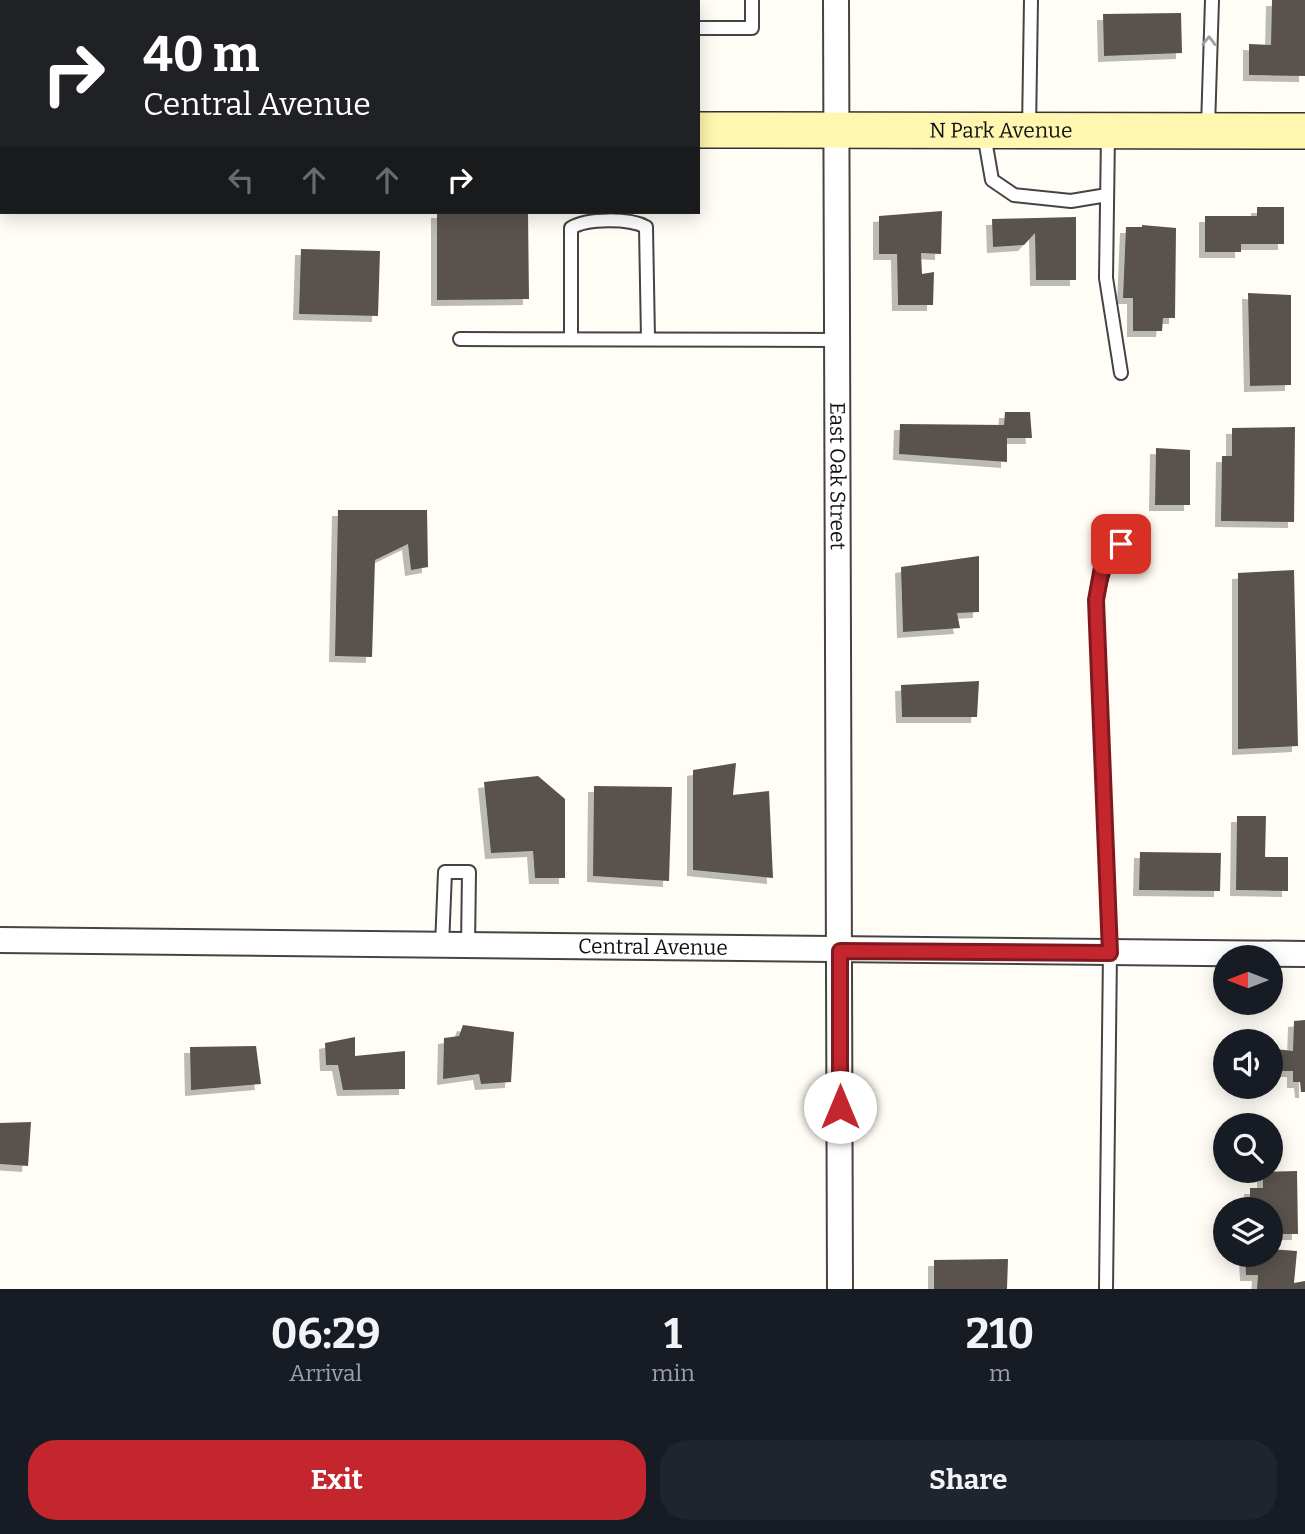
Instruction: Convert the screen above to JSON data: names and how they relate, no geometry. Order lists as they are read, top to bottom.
{
  "streets": {
    "main road": ["N Park Avenue"],
    "street": ["East Oak Street", "Central Avenue"]
  },
  "crossings": [
    ["N Park Avenue", "East Oak Street"],
    ["East Oak Street", "Central Avenue"]
  ],
  "north": "left",
  "page": {
    "turn": ["40 m", "Central Avenue"],
    "eta": [
      "06:29",
      "Arrival",
      "1",
      "min",
      "210",
      "m"
    ],
    "buttons": ["Exit", "Share"]
  }
}
